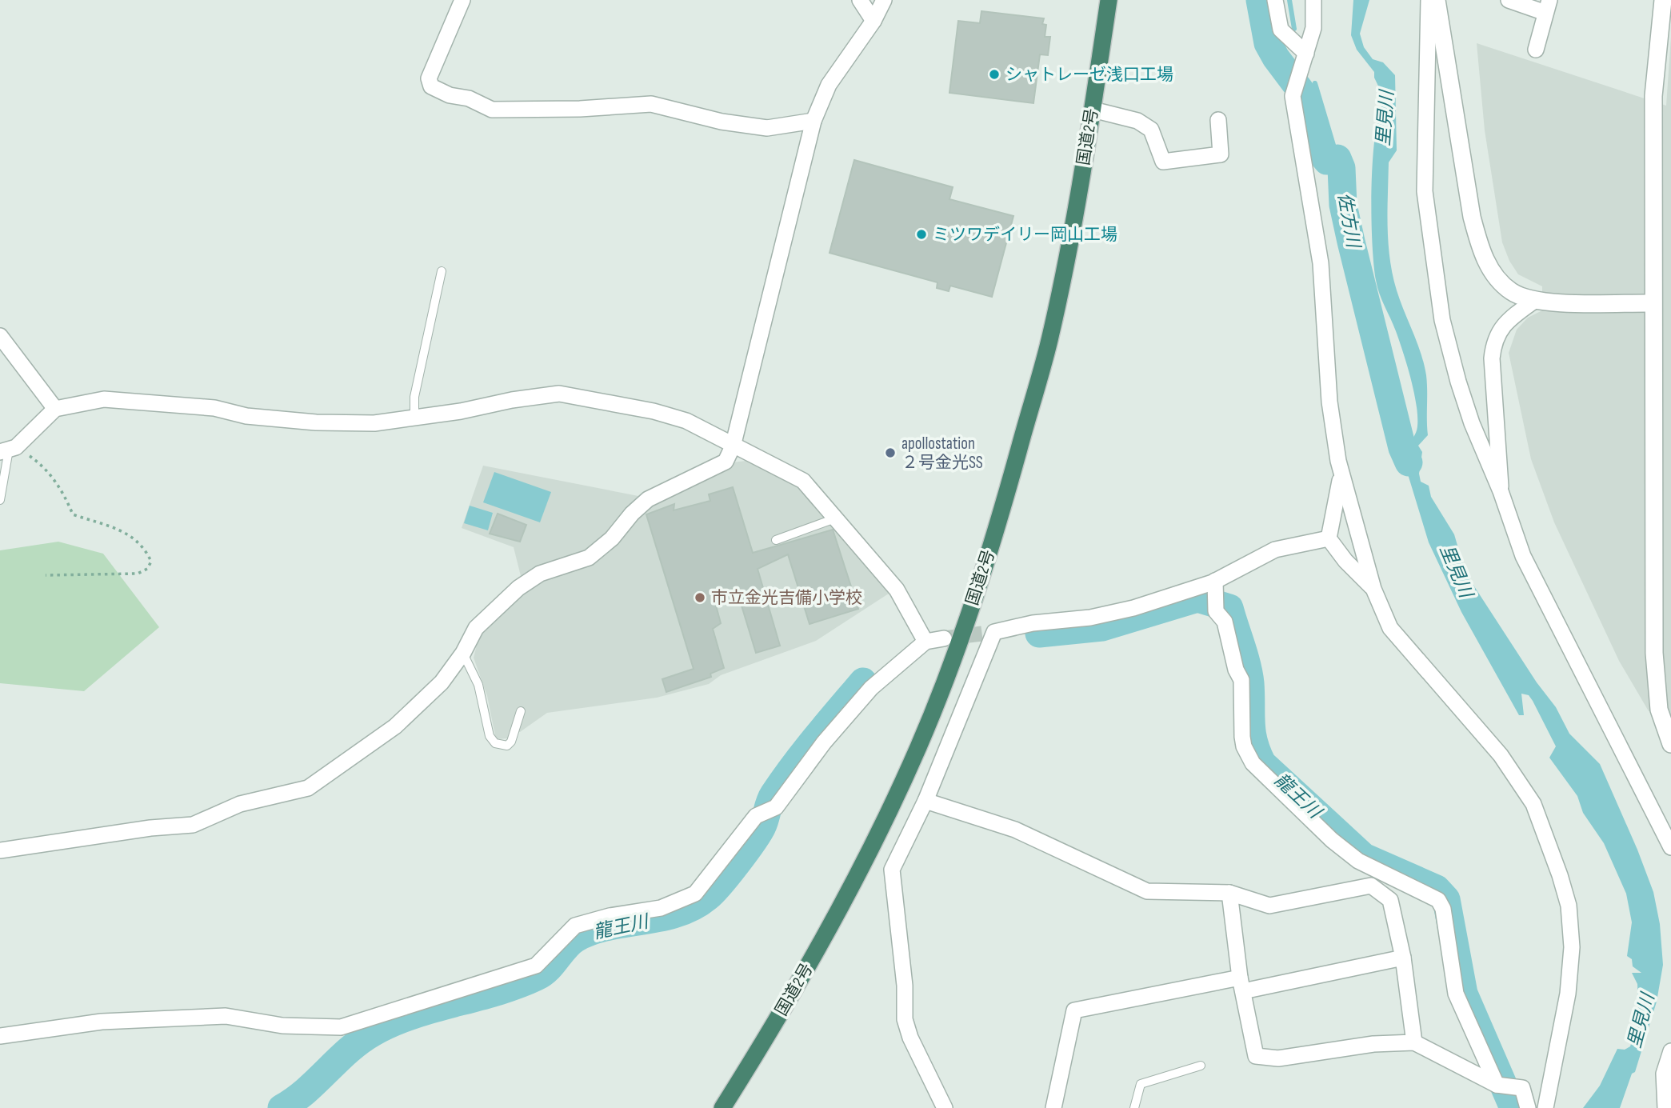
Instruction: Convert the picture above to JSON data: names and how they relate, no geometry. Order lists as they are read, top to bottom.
{
  "streets": {
    "highway": ["国道2号"]
  },
  "water": ["里見川", "佐方川", "龍王川"],
  "places": [
    "シャトレーゼ浅口工場",
    "ミツワデイリー岡山工場",
    "apollostation ２号金光SS",
    "市立金光吉備小学校"
  ]
}
